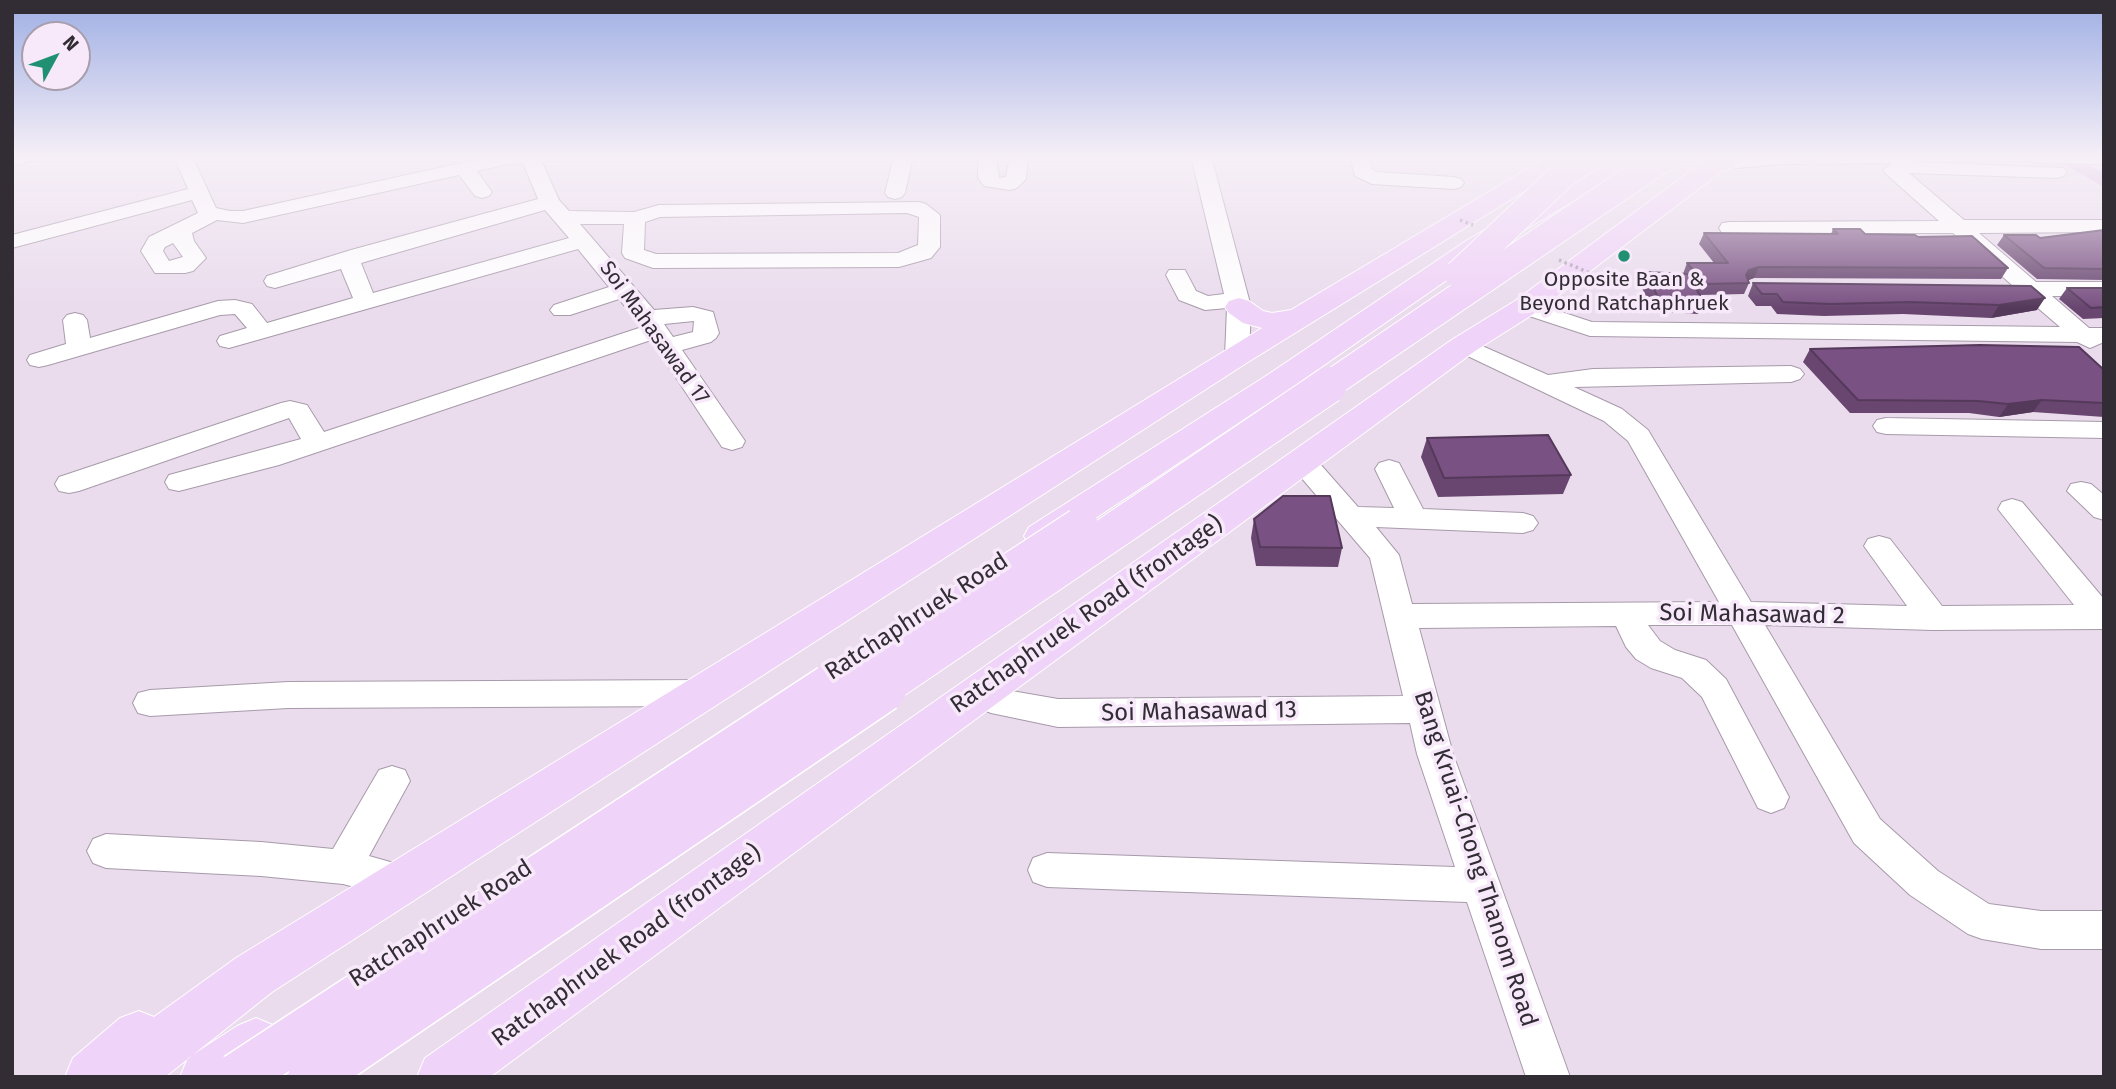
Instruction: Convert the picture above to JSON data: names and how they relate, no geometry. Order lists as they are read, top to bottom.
{
  "streets": {
    "main road": ["Ratchaphruek Road (frontage)", "Ratchaphruek Road"],
    "street": [
      "Soi Mahasawad 17",
      "Soi Mahasawad 2",
      "Soi Mahasawad 13",
      "Bang Kruai-Chong Thanom Road"
    ]
  },
  "crossings": [
    ["Ratchaphruek Road (frontage)", "Soi Mahasawad 13"],
    ["Ratchaphruek Road (frontage)", "Bang Kruai-Chong Thanom Road"],
    ["Soi Mahasawad 2", "Bang Kruai-Chong Thanom Road"],
    ["Soi Mahasawad 13", "Bang Kruai-Chong Thanom Road"]
  ],
  "places": ["Opposite Baan & Beyond Ratchaphruek"],
  "north": "top right"
}
